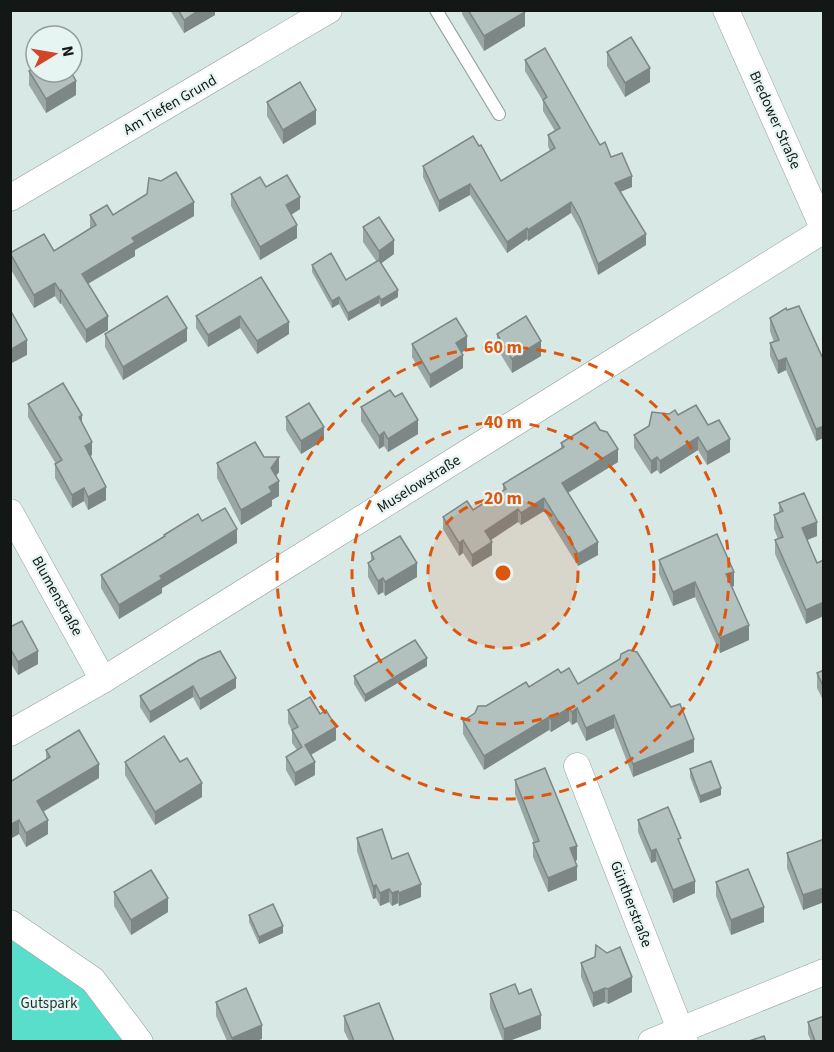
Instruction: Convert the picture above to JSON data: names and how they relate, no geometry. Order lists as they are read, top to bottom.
{
  "streets": {
    "street": [
      "Am Tiefen Grund",
      "Bredower Straße",
      "Muselowstraße",
      "Blumenstraße",
      "Güntherstraße"
    ]
  },
  "crossings": [
    ["Bredower Straße", "Muselowstraße"],
    ["Muselowstraße", "Blumenstraße"]
  ],
  "parks": ["Gutspark"],
  "north": "right",
  "rings": ["60 m", "40 m", "20 m"]
}
